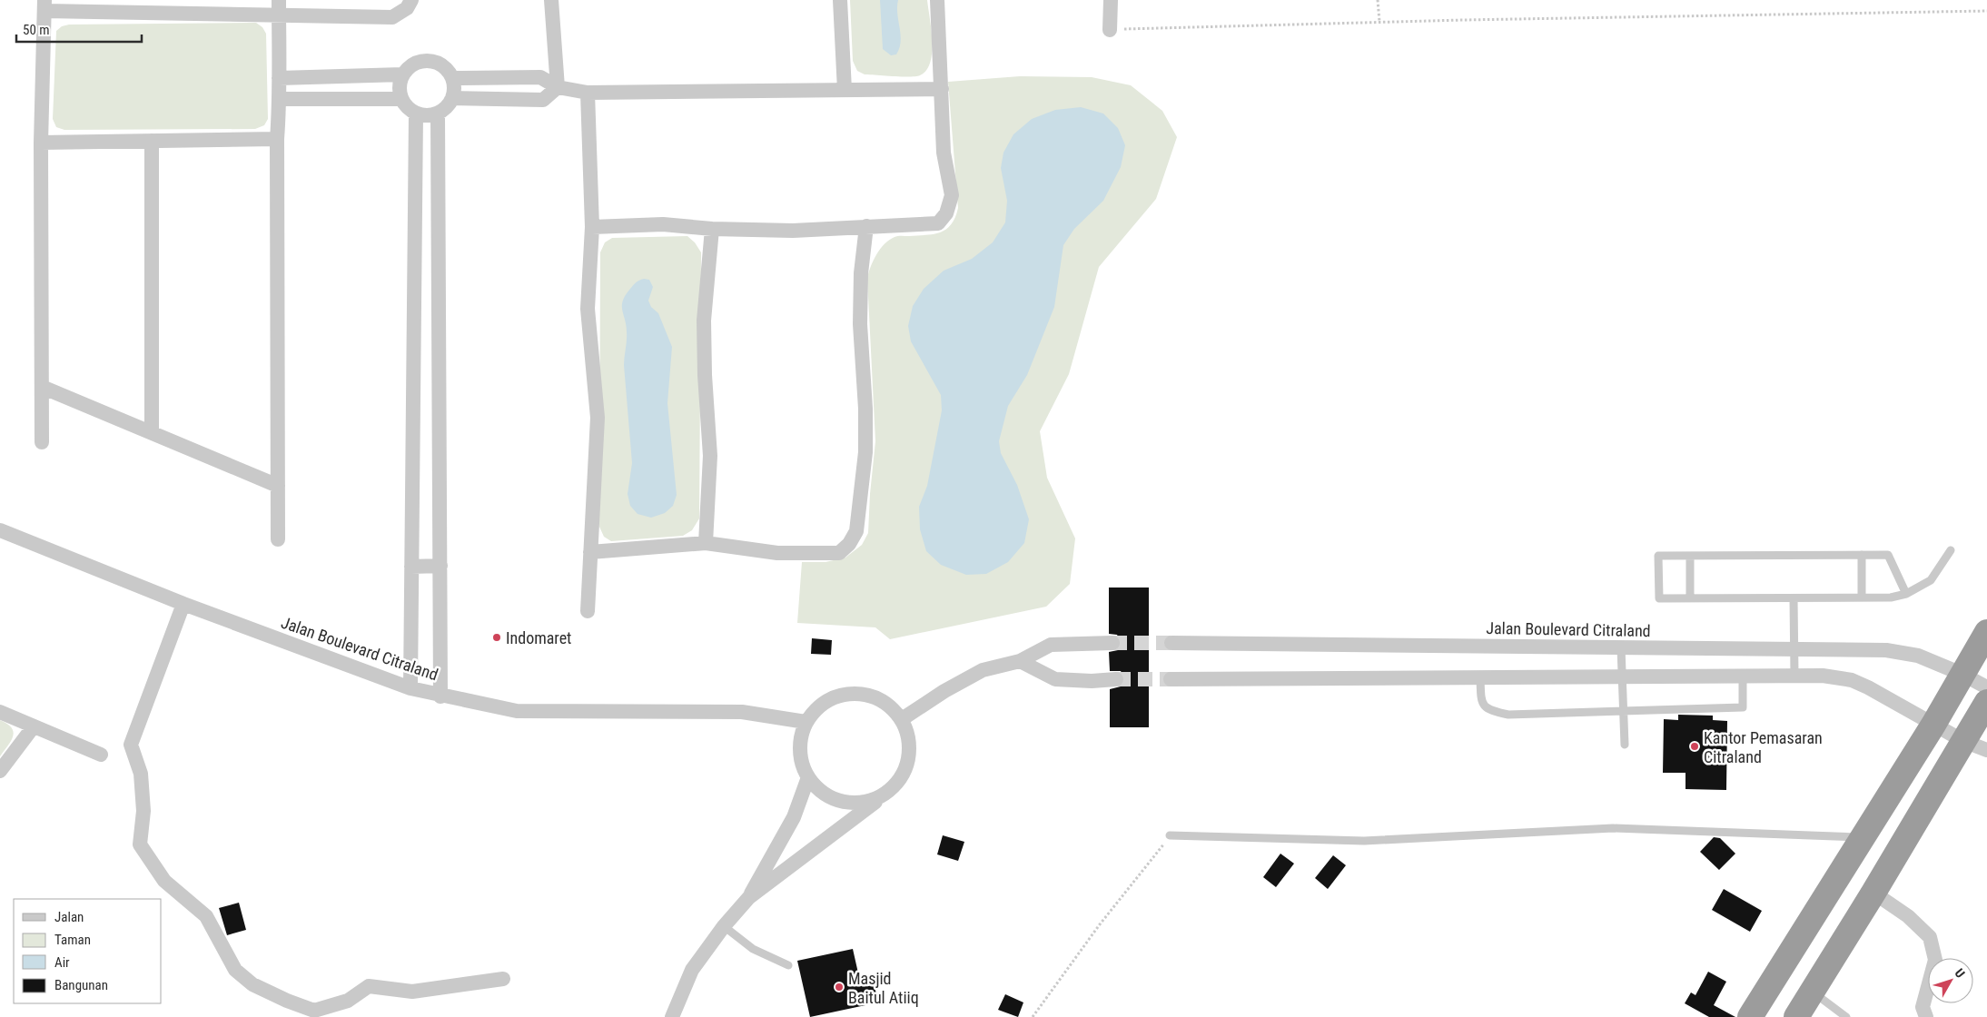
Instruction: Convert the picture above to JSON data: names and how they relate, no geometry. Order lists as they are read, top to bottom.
{
  "streets": {
    "street": ["Jalan Boulevard Citraland"]
  },
  "places": ["Indomaret", "Kantor Pemasaran Citraland", "Masjid Baitul Atiiq"],
  "legend": [
    "Jalan",
    "Taman",
    "Air",
    "Bangunan"
  ],
  "scale_bar": "50 m",
  "north": "top right"
}
